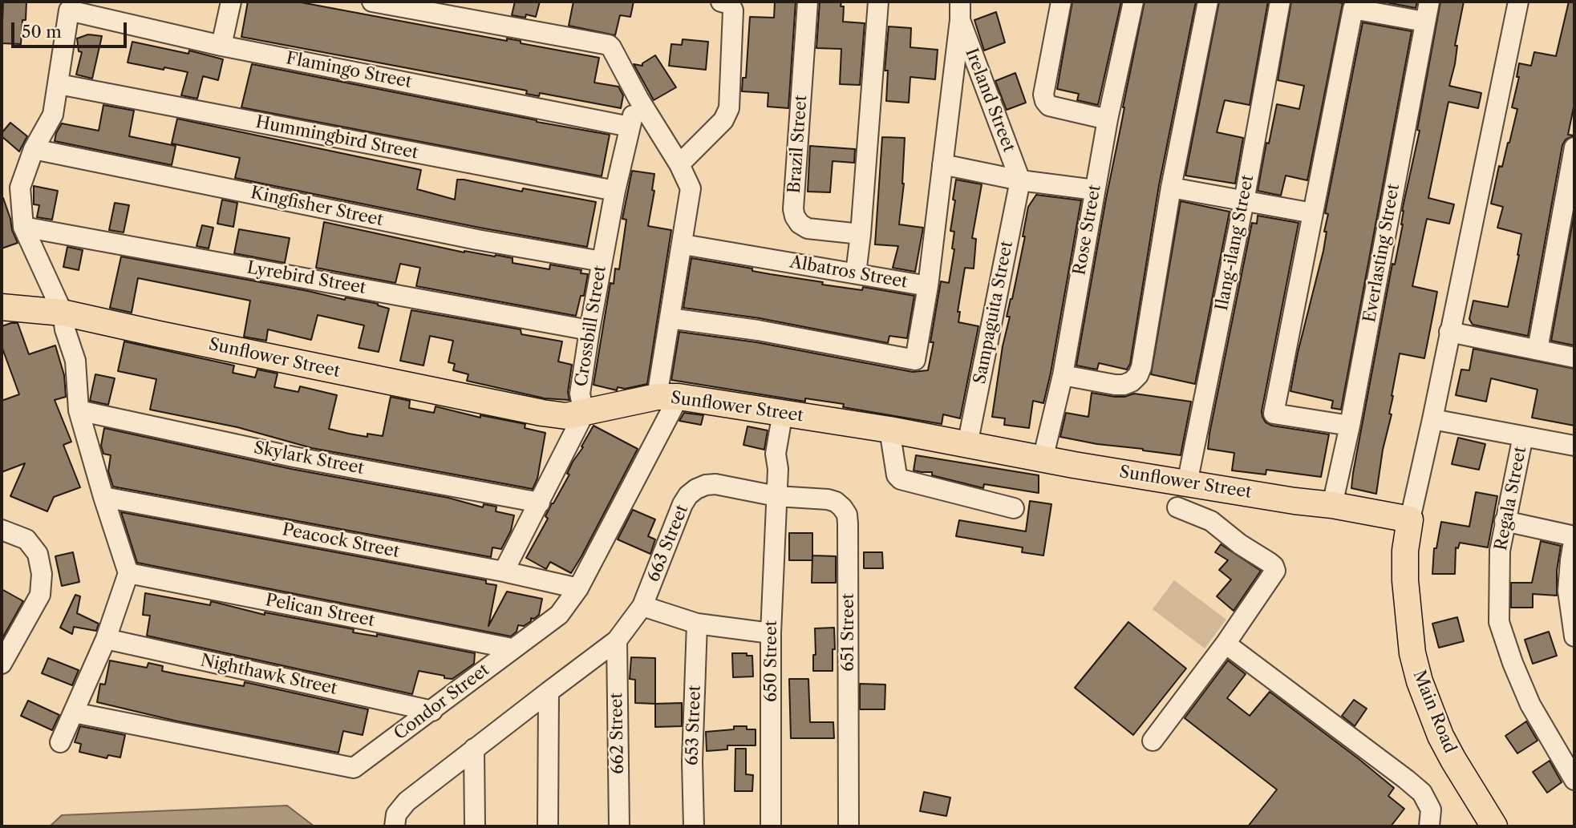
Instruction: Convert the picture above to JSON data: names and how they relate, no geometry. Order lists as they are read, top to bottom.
{
  "streets": {
    "main road": ["Sunflower Street", "Main Road"],
    "street": [
      "Flamingo Street",
      "Ireland Street",
      "Hummingbird Street",
      "Brazil Street",
      "Kingfisher Street",
      "Rose Street",
      "Ilang-ilang Street",
      "Everlasting Street",
      "Albatros Street",
      "Lyrebird Street",
      "Sampaguita Street",
      "Crossbill Street",
      "Skylark Street",
      "Regala Street",
      "Peacock Street",
      "663 Street",
      "Pelican Street",
      "651 Street",
      "650 Street",
      "Nighthawk Street",
      "Condor Street",
      "653 Street",
      "662 Street"
    ]
  },
  "crossings": [
    ["Flamingo Street", "Hummingbird Street"],
    ["Flamingo Street", "Crossbill Street"],
    ["Ireland Street", "Sampaguita Street"],
    ["Hummingbird Street", "Crossbill Street"],
    ["Kingfisher Street", "Crossbill Street"],
    ["Rose Street", "Sunflower Street"],
    ["Ilang-ilang Street", "Sunflower Street"],
    ["Everlasting Street", "Sunflower Street"],
    ["Albatros Street", "Condor Street"],
    ["Lyrebird Street", "Crossbill Street"],
    ["Sampaguita Street", "Sunflower Street"],
    ["Crossbill Street", "Sunflower Street"],
    ["Crossbill Street", "Condor Street"],
    ["Sunflower Street", "650 Street"],
    ["Sunflower Street", "Condor Street"],
    ["Sunflower Street", "Main Road"],
    ["Peacock Street", "Condor Street"],
    ["663 Street", "651 Street"],
    ["663 Street", "650 Street"],
    ["663 Street", "662 Street"],
    ["Pelican Street", "Condor Street"],
    ["651 Street", "650 Street"],
    ["Nighthawk Street", "Condor Street"]
  ],
  "scale_bar": "50 m"
}
